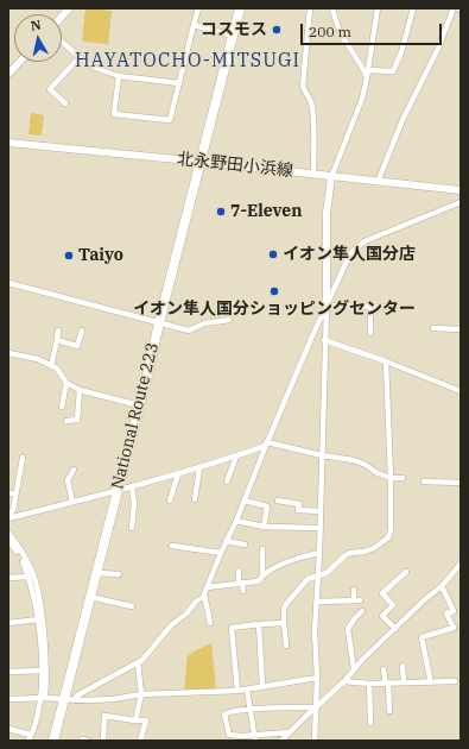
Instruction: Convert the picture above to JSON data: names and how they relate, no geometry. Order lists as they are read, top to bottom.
{
  "streets": {
    "highway": ["National Route 223"],
    "main road": ["北永野田小浜線"]
  },
  "crossings": [
    ["北永野田小浜線", "National Route 223"]
  ],
  "districts": ["HAYATOCHO-MITSUGI"],
  "places": [
    "コスモス",
    "7-Eleven",
    "イオン隼人国分店",
    "Taiyo",
    "イオン隼人国分ショッピングセンター"
  ],
  "scale_bar": "200 m",
  "north": "top"
}
